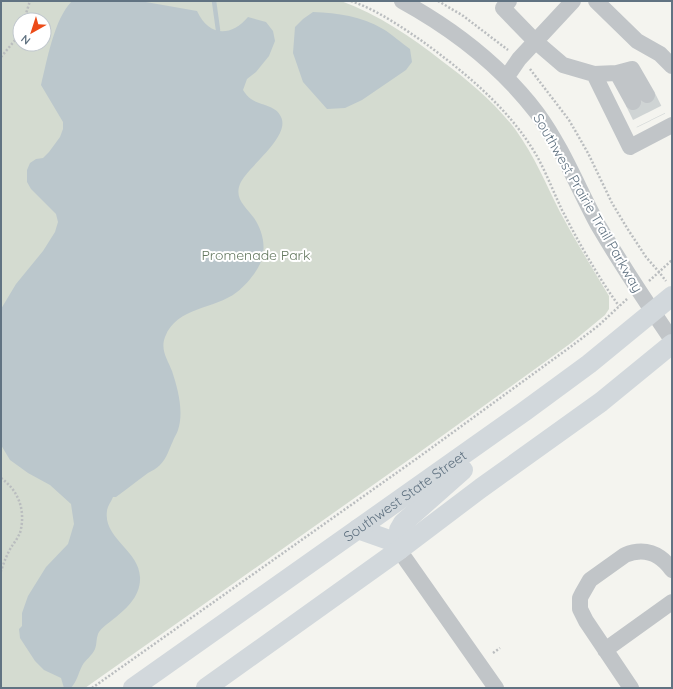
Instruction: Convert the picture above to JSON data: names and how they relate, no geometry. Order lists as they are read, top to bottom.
{
  "streets": {
    "main road": ["Southwest State Street"],
    "street": ["Southwest Prairie Trail Parkway"]
  },
  "crossings": [
    ["Southwest Prairie Trail Parkway", "Southwest State Street"]
  ],
  "parks": ["Promenade Park"],
  "north": "bottom left"
}
